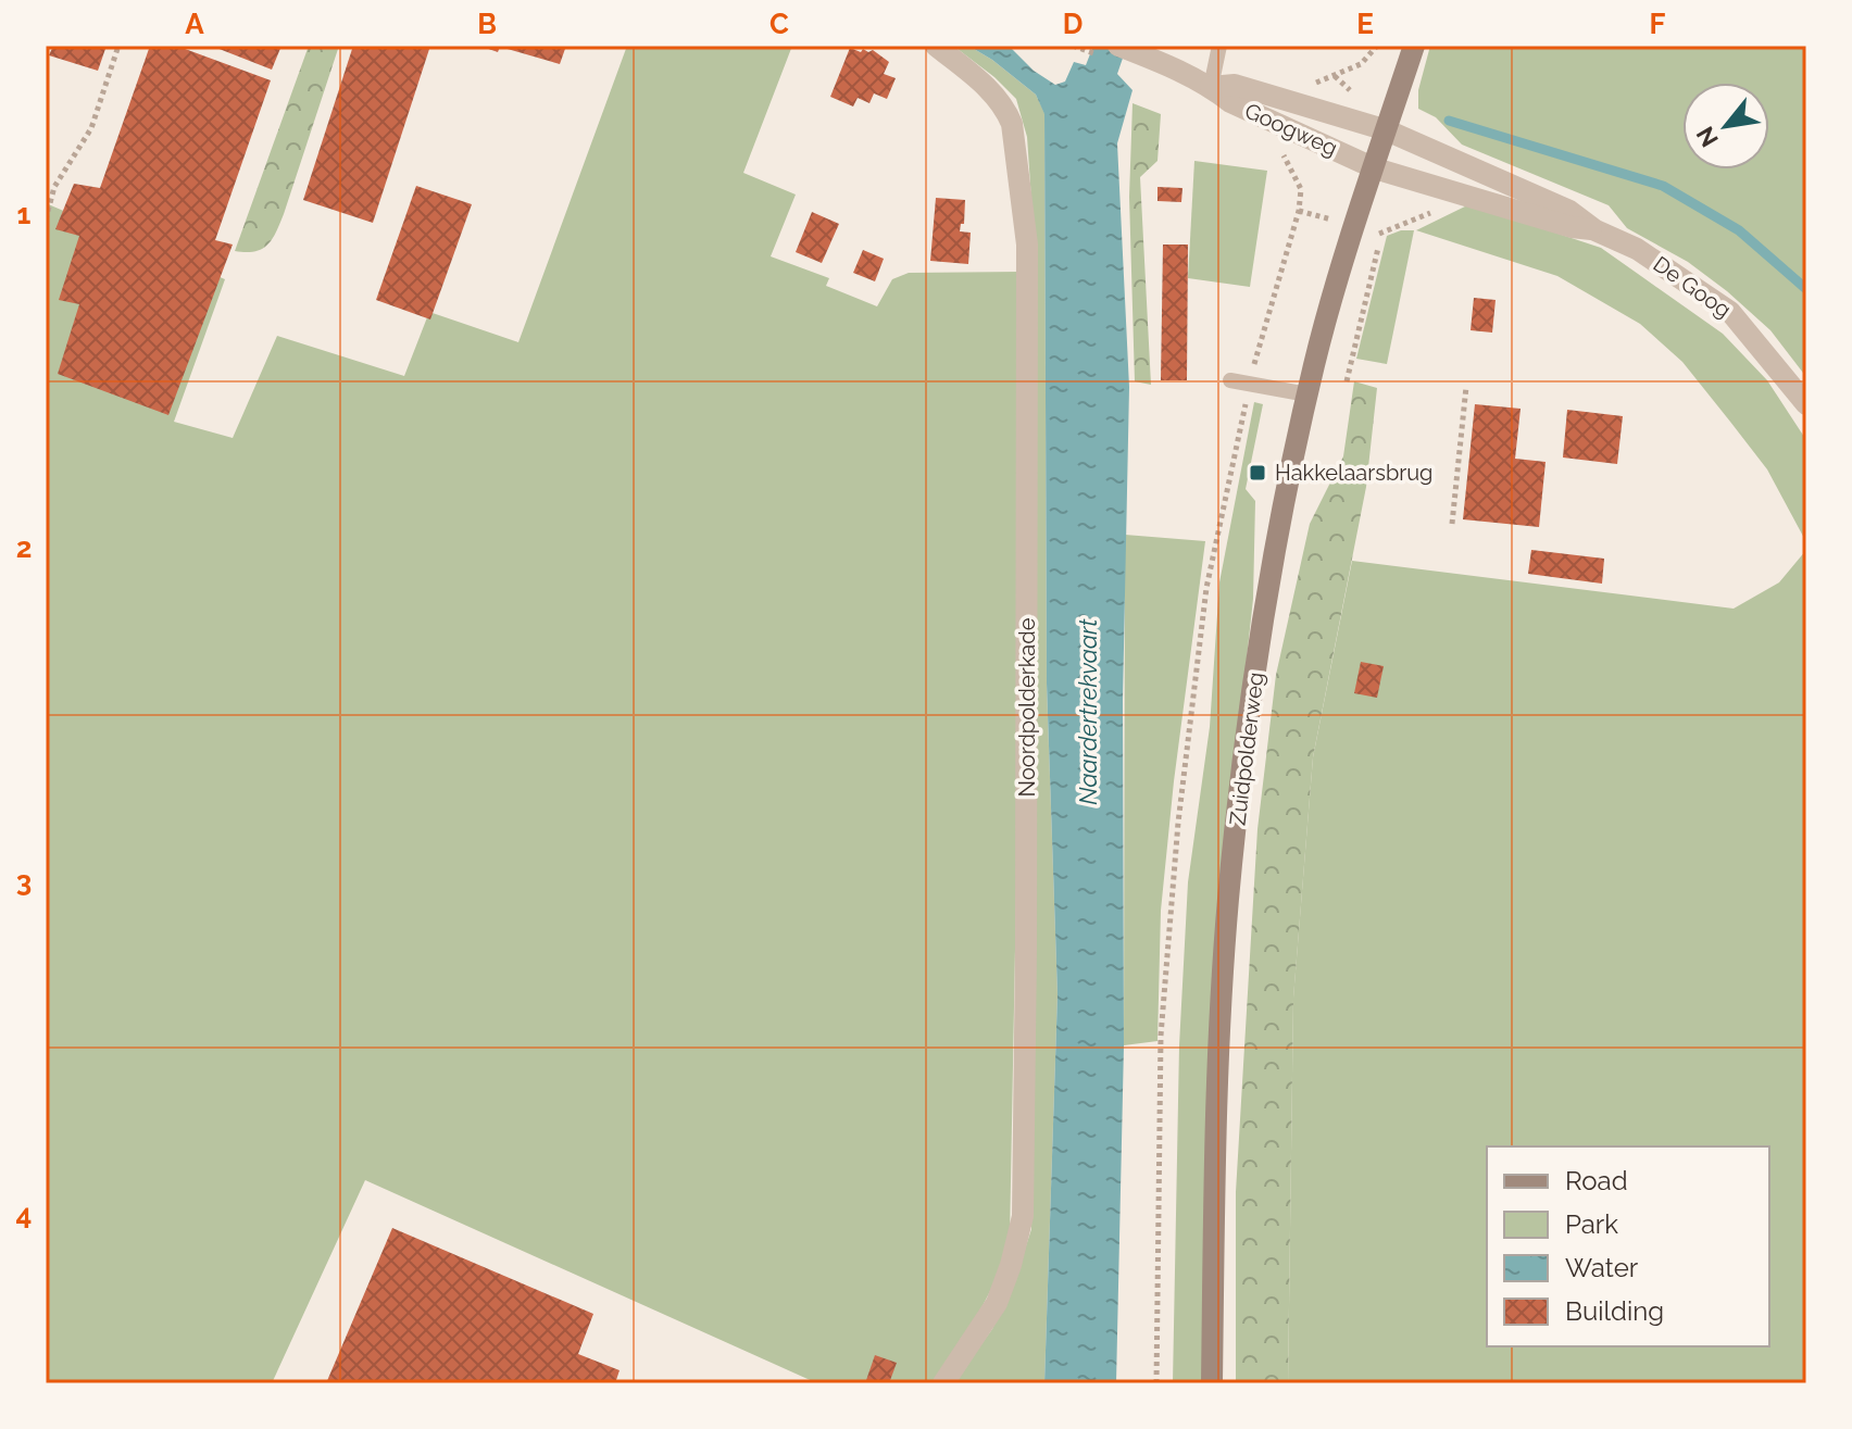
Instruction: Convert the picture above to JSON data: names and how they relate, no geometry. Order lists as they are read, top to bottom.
{
  "streets": {
    "main road": ["Zuidpolderweg"],
    "street": ["Googweg", "De Goog", "Noordpolderkade"]
  },
  "crossings": [
    ["Googweg", "De Goog"],
    ["Googweg", "Zuidpolderweg"],
    ["De Goog", "Zuidpolderweg"]
  ],
  "water": ["Naardertrekvaart"],
  "places": {
    "transit": ["Hakkelaarsbrug"]
  },
  "legend": [
    "Road",
    "Park",
    "Water",
    "Building"
  ],
  "north": "bottom left",
  "grid": {
    "columns": [
      "A",
      "B",
      "C",
      "D",
      "E",
      "F"
    ],
    "rows": [
      "1",
      "2",
      "3",
      "4"
    ]
  }
}
